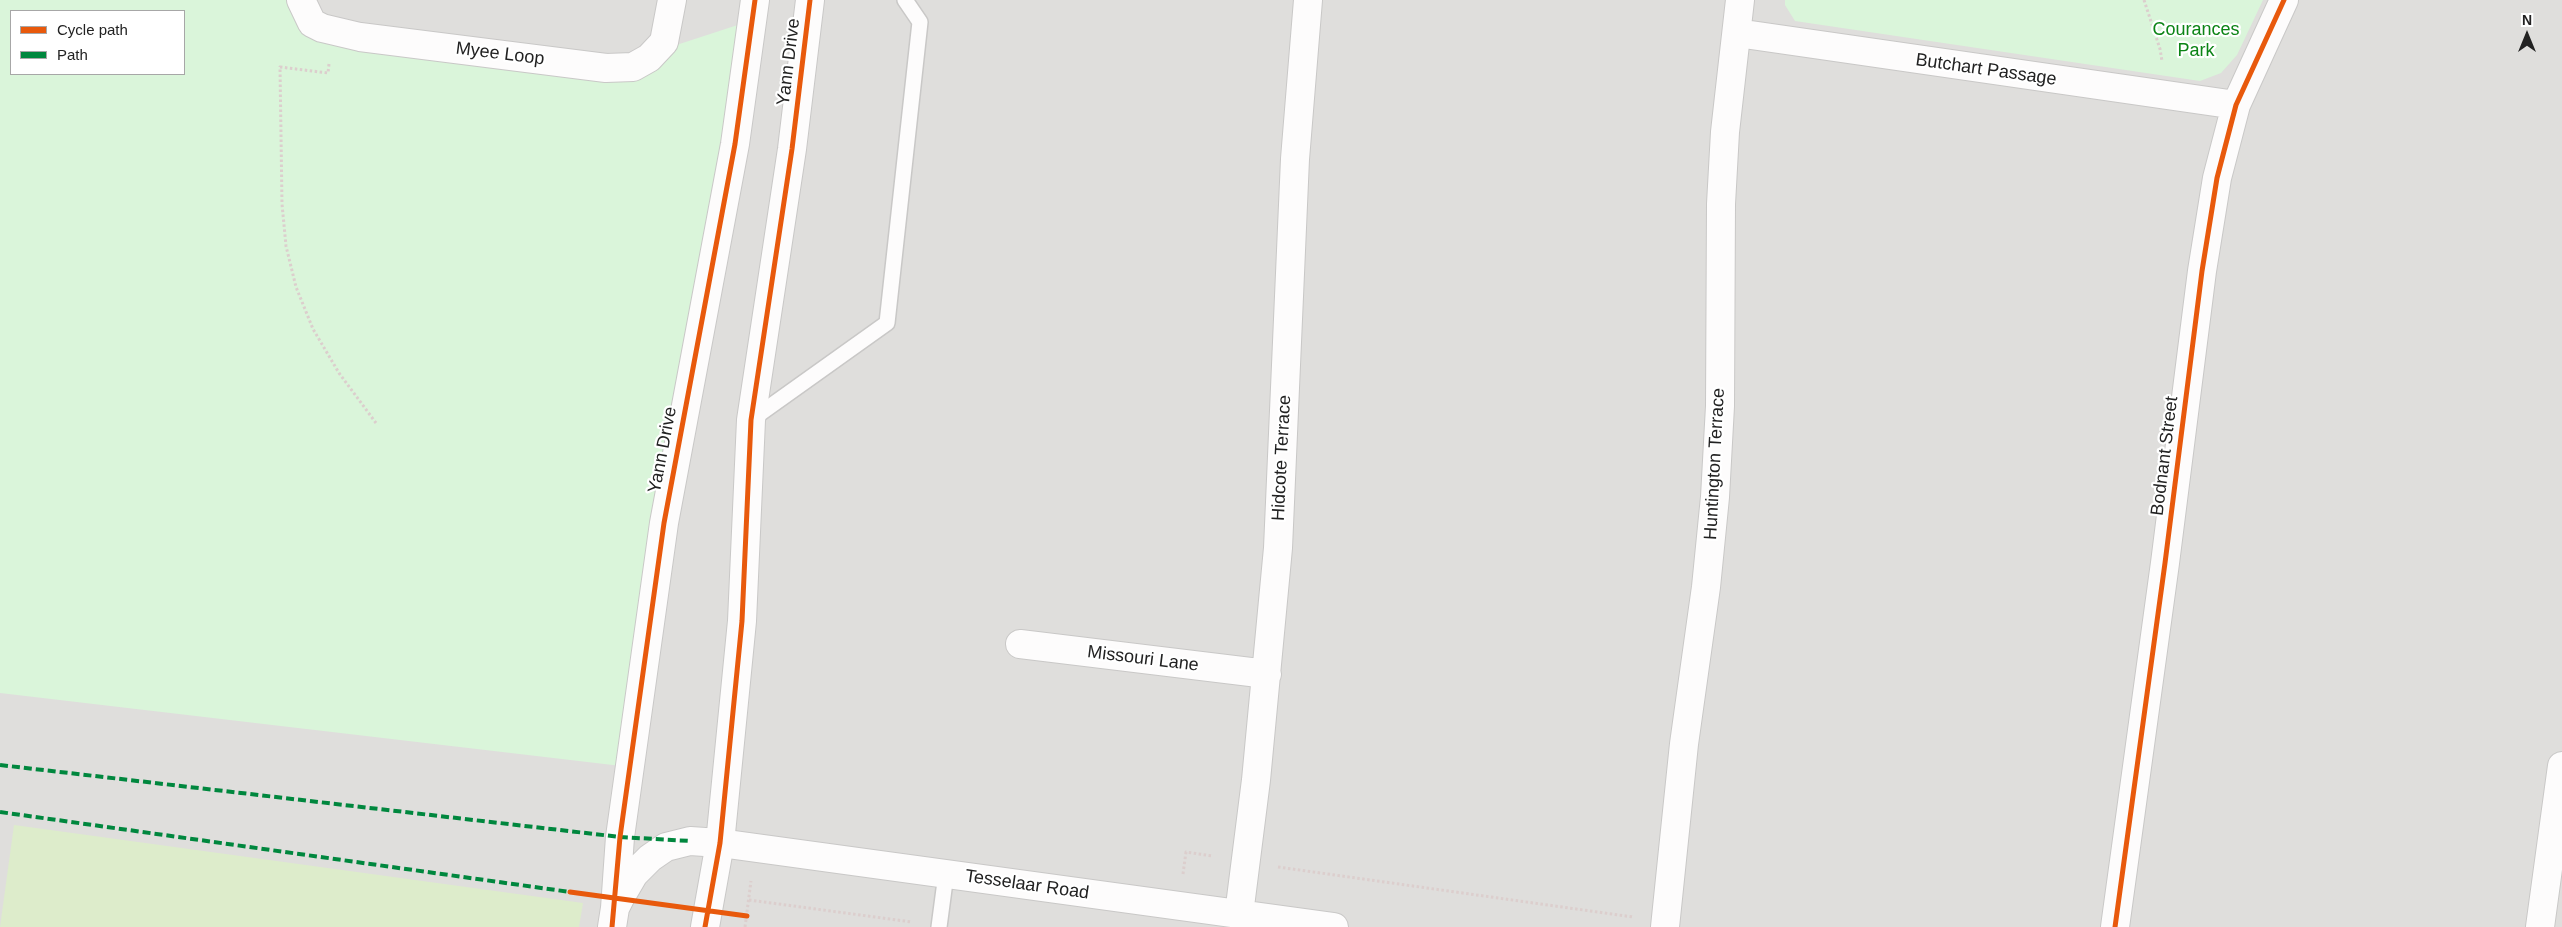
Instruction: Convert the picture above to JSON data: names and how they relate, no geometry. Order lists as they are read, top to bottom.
{
  "streets": {
    "street": [
      "Myee Loop",
      "Yann Drive",
      "Butchart Passage",
      "Bodnant Street",
      "Hidcote Terrace",
      "Huntington Terrace",
      "Missouri Lane",
      "Tesselaar Road"
    ]
  },
  "crossings": [
    ["Yann Drive", "Tesselaar Road"],
    ["Butchart Passage", "Bodnant Street"],
    ["Butchart Passage", "Huntington Terrace"],
    ["Hidcote Terrace", "Missouri Lane"],
    ["Hidcote Terrace", "Tesselaar Road"]
  ],
  "parks": ["Courances Park"],
  "legend": ["Cycle path", "Path"],
  "north": "top"
}
